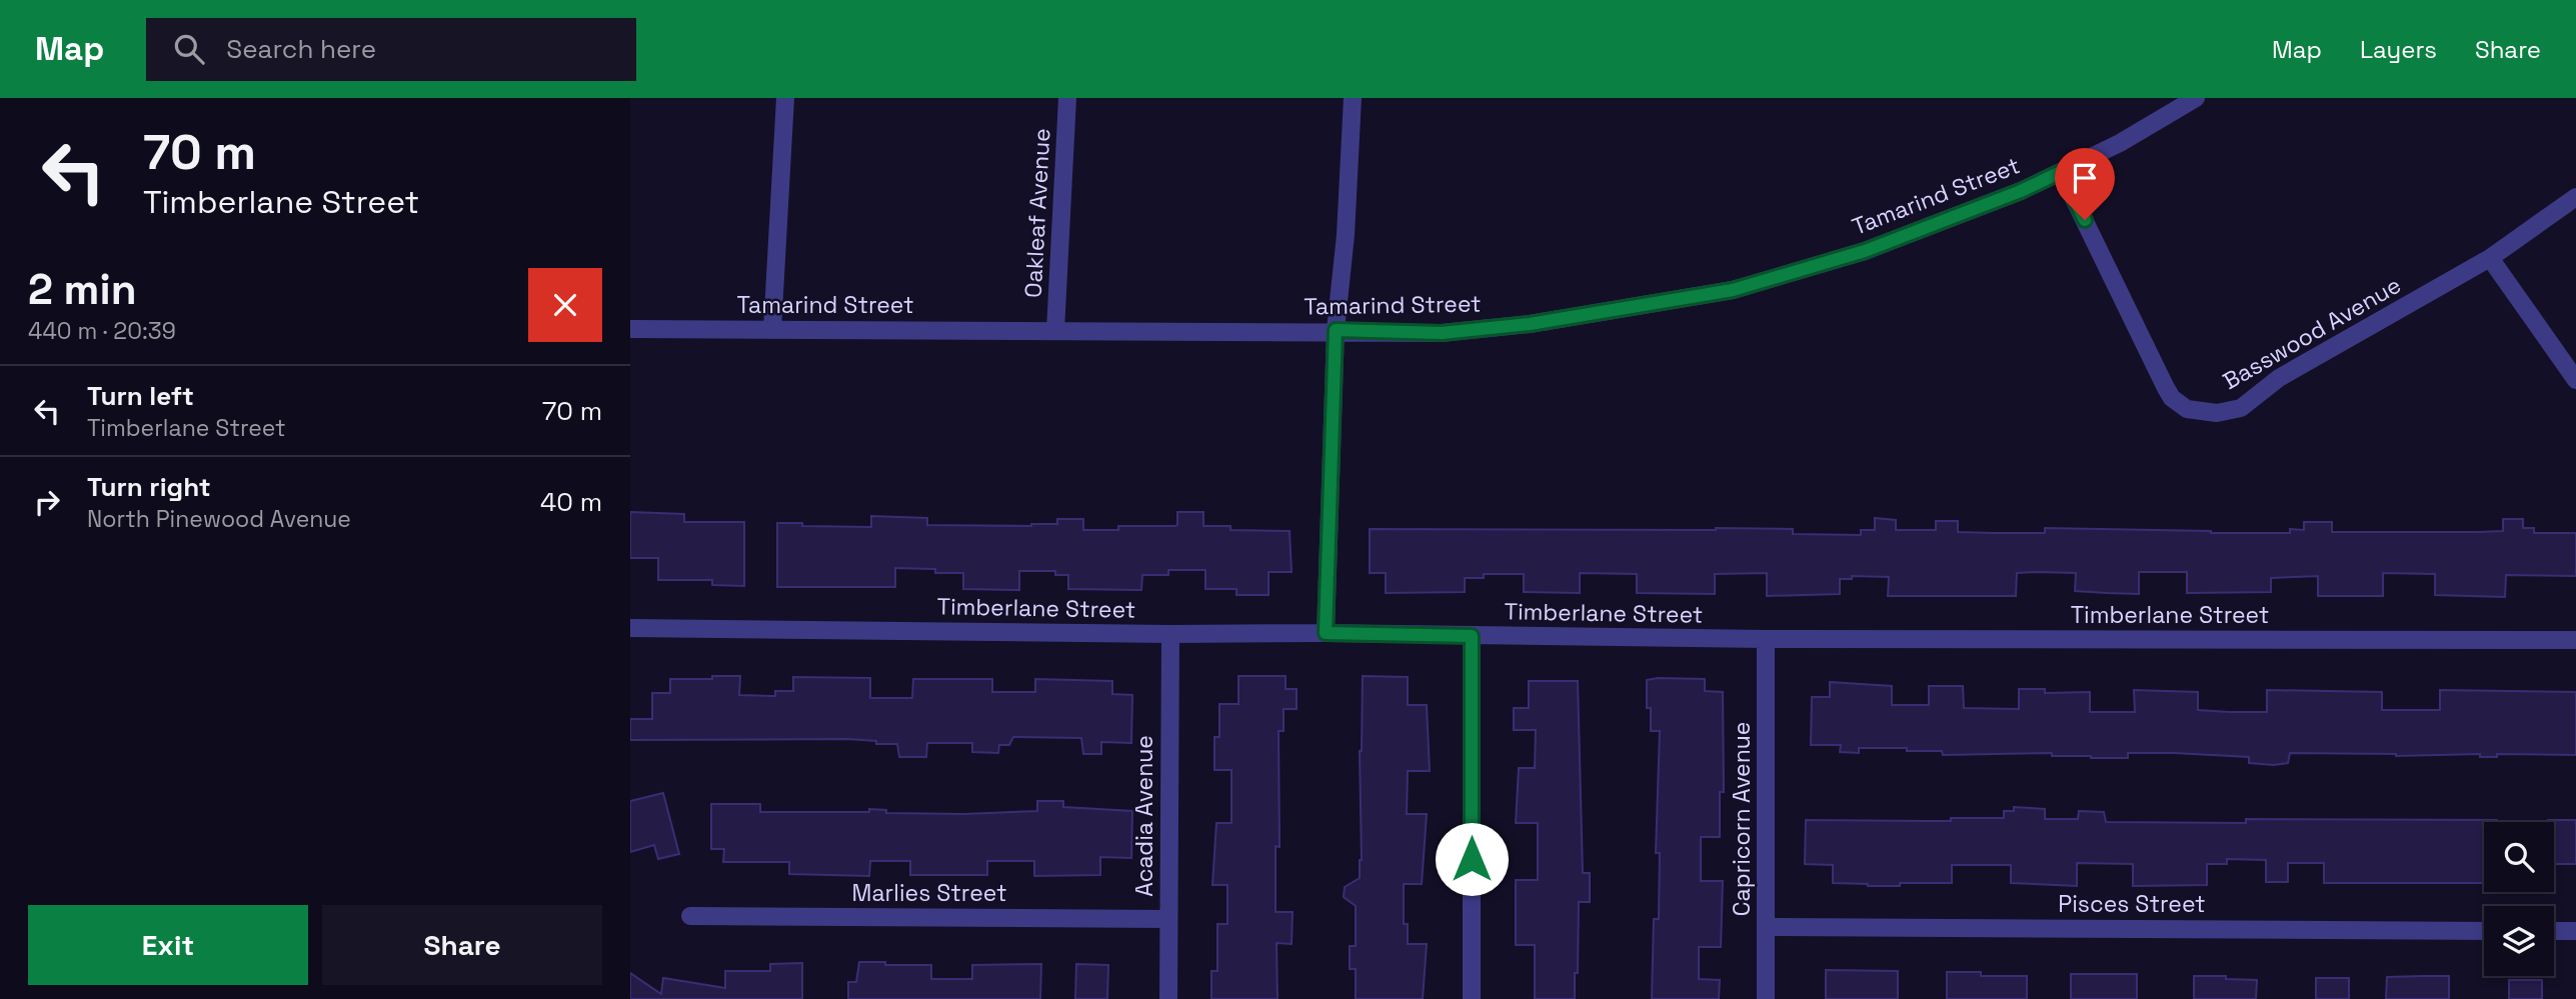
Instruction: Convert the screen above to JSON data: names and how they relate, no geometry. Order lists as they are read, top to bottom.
{
  "streets": {
    "street": [
      "Tamarind Street",
      "Oakleaf Avenue",
      "Basswood Avenue",
      "Timberlane Street",
      "Acadia Avenue",
      "Capricorn Avenue",
      "Marlies Street",
      "Pisces Street"
    ]
  },
  "crossings": [
    ["Tamarind Street", "Oakleaf Avenue"],
    ["Tamarind Street", "Basswood Avenue"],
    ["Timberlane Street", "Acadia Avenue"],
    ["Timberlane Street", "Capricorn Avenue"],
    ["Acadia Avenue", "Marlies Street"],
    ["Capricorn Avenue", "Pisces Street"]
  ],
  "page": {
    "header": "Map",
    "search": "Search here",
    "nav": ["Map", "Layers", "Share"],
    "turn": ["70 m", "Timberlane Street"],
    "heading": ["2 min", "440 m · 20:39"],
    "list": [
      {
        "name": "Turn left",
        "note": "Timberlane Street",
        "value": "70 m"
      },
      {
        "name": "Turn right",
        "note": "North Pinewood Avenue",
        "value": "40 m"
      }
    ],
    "buttons": ["Exit", "Share"]
  }
}
